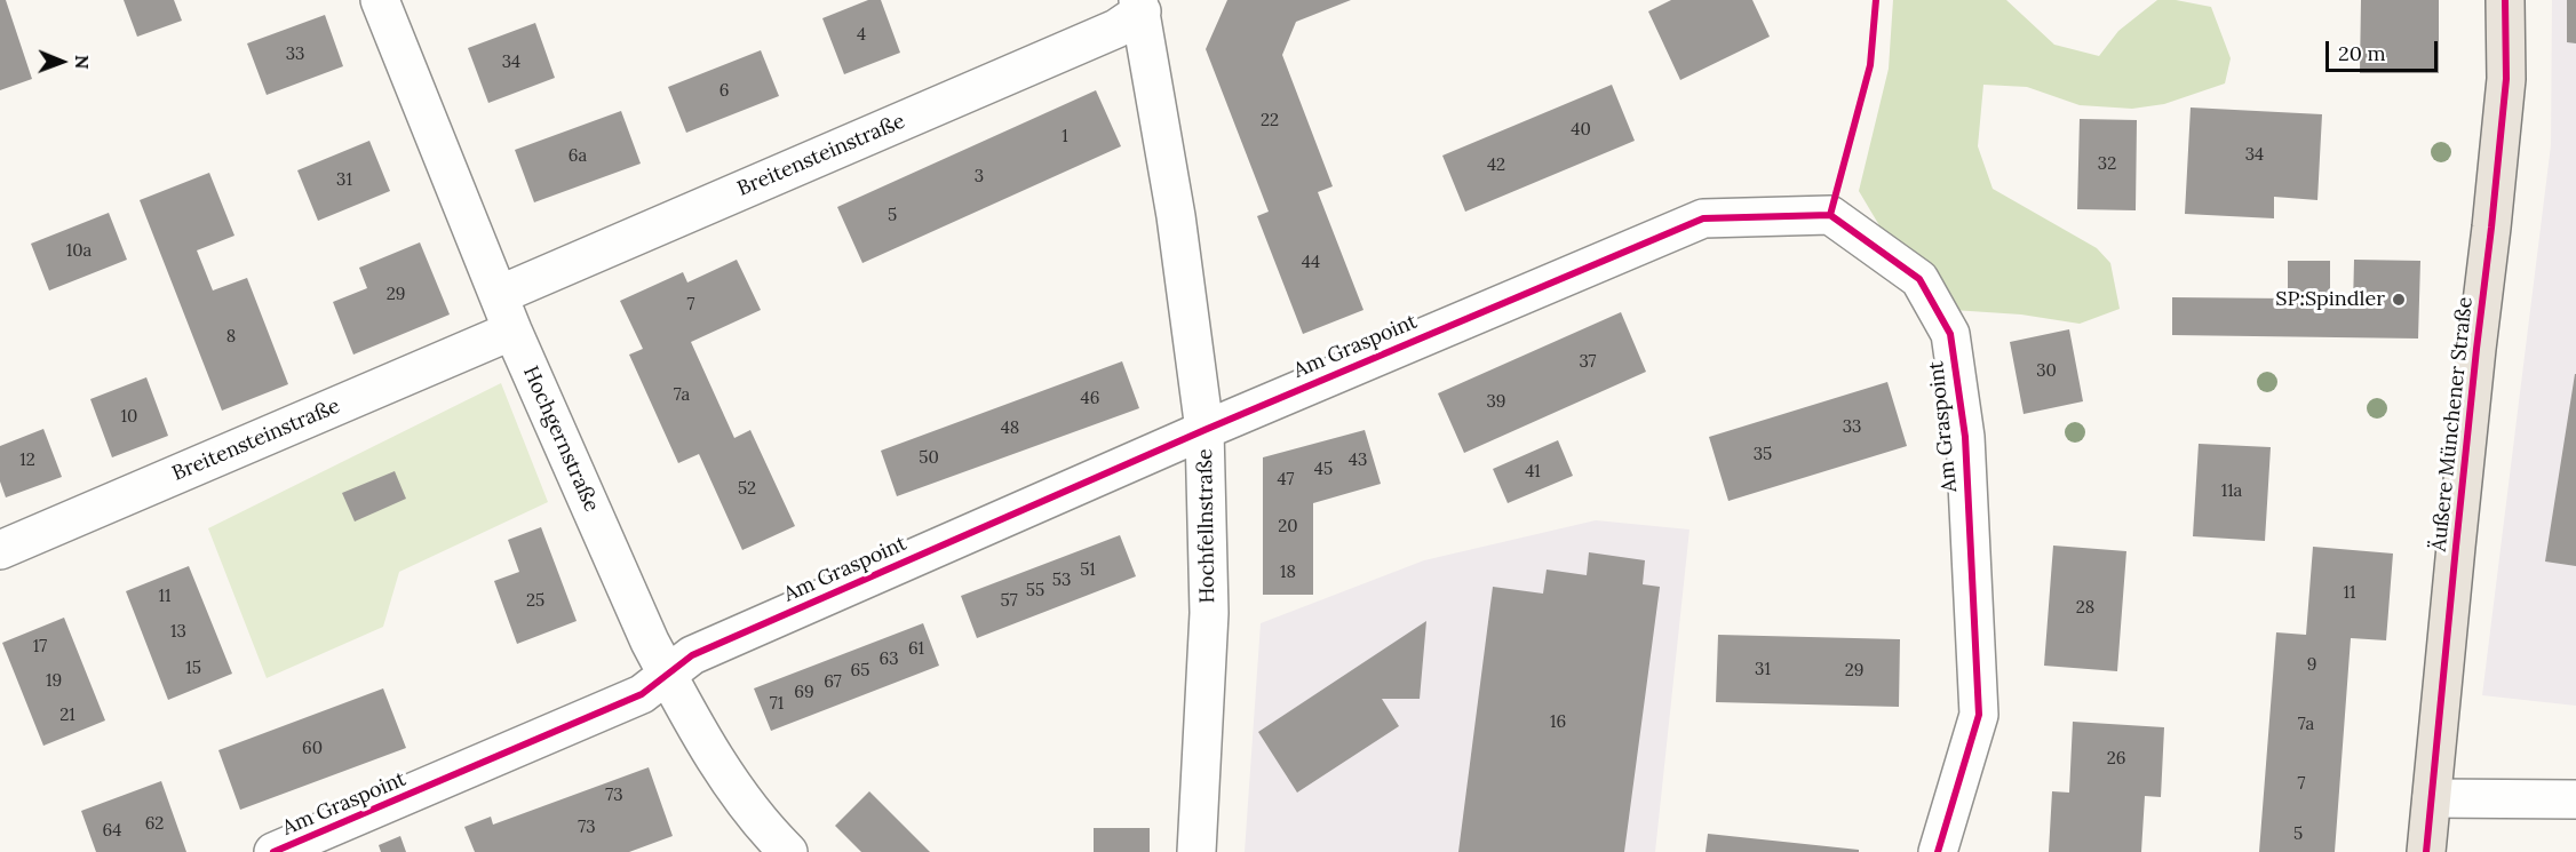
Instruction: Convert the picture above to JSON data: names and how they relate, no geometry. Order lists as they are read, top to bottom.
{
  "streets": {
    "main road": ["Äußere Münchener Straße"],
    "street": [
      "Breitensteinstraße",
      "Am Graspoint",
      "Hochgernstraße",
      "Hochfellnstraße"
    ]
  },
  "crossings": [
    ["Breitensteinstraße", "Hochgernstraße"],
    ["Breitensteinstraße", "Hochfellnstraße"],
    ["Am Graspoint", "Hochgernstraße"],
    ["Am Graspoint", "Hochfellnstraße"]
  ],
  "places": ["SP:Spindler"],
  "house_numbers": [
    "4",
    "33",
    "34",
    "6",
    "22",
    "40",
    "1",
    "34",
    "6a",
    "32",
    "42",
    "3",
    "31",
    "5",
    "10a",
    "44",
    "29",
    "7",
    "8",
    "37",
    "30",
    "7a",
    "46",
    "39",
    "10",
    "33",
    "48",
    "35",
    "50",
    "12",
    "43",
    "45",
    "41",
    "47",
    "52",
    "11a",
    "20",
    "51",
    "18",
    "53",
    "55",
    "11",
    "11",
    "25",
    "57",
    "28",
    "13",
    "17",
    "61",
    "63",
    "9",
    "15",
    "31",
    "65",
    "29",
    "19",
    "67",
    "69",
    "71",
    "21",
    "16",
    "7a",
    "60",
    "26",
    "7",
    "73",
    "62",
    "73",
    "64",
    "5"
  ],
  "scale_bar": "20 m",
  "north": "right"
}
